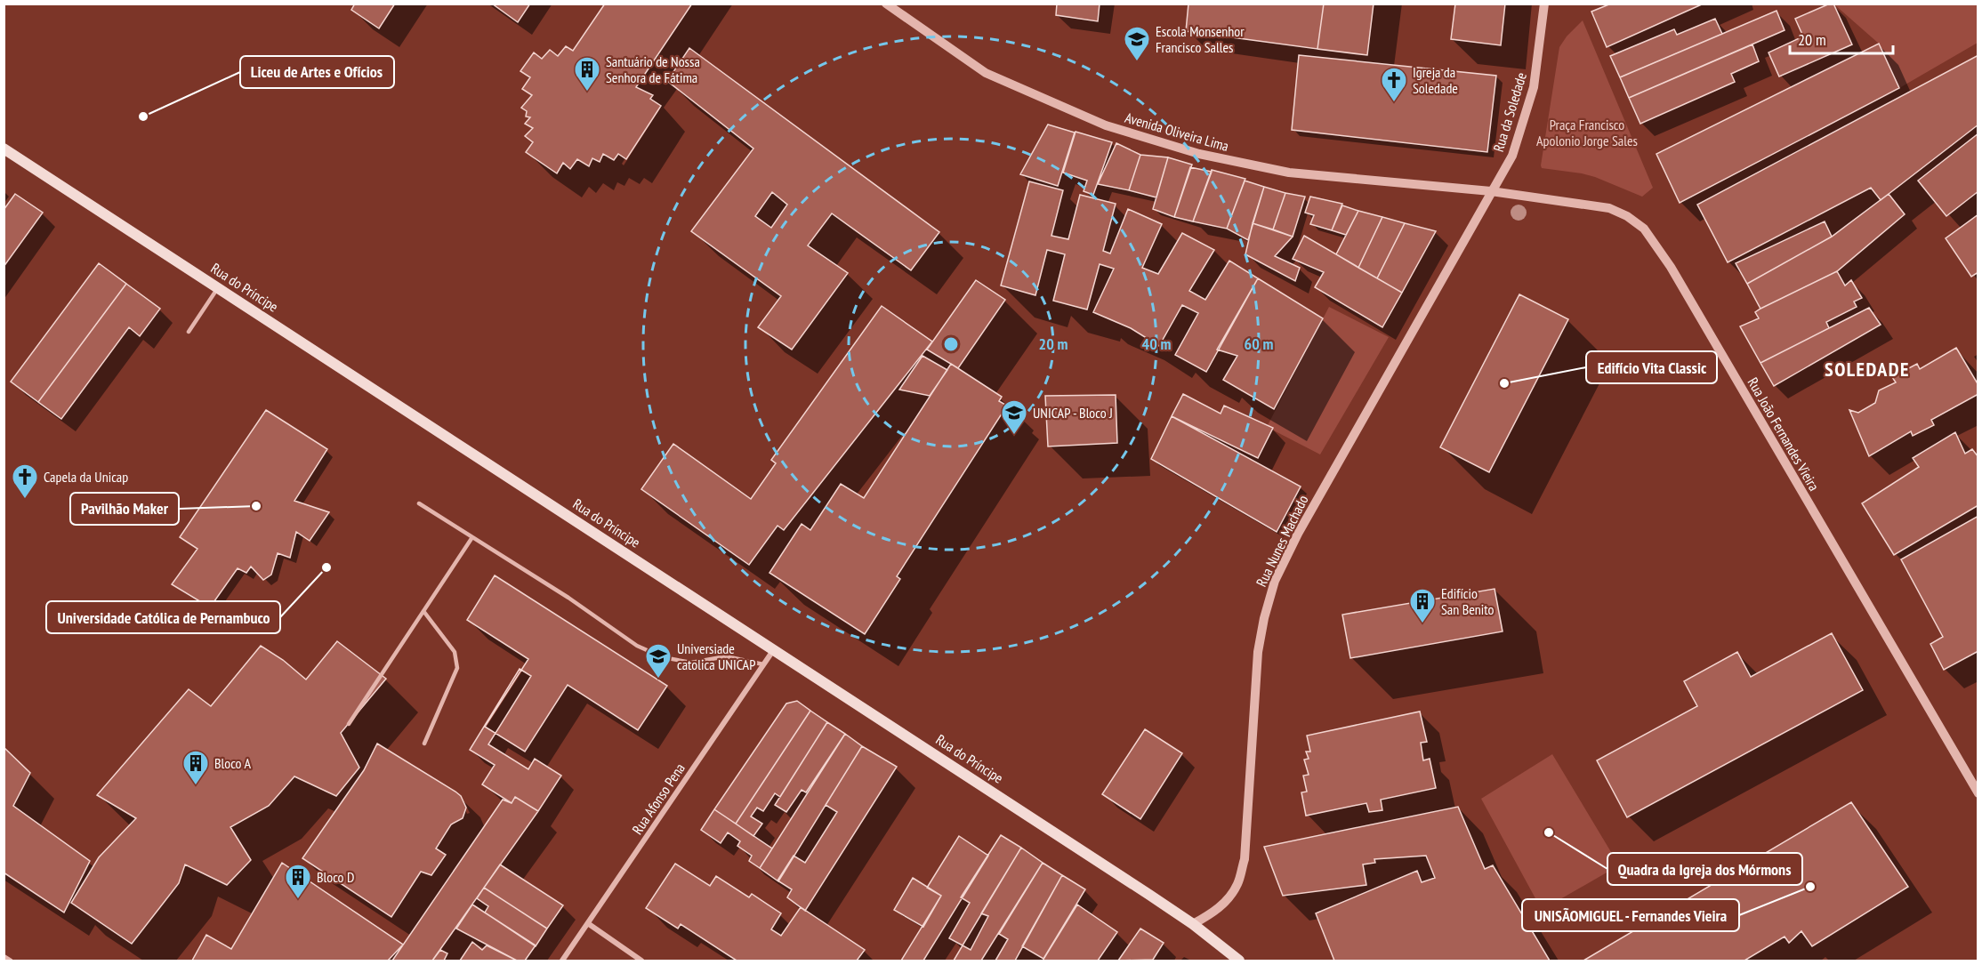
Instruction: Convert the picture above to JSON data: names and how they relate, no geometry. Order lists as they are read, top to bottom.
{
  "streets": {
    "main road": ["Rua do Príncipe"],
    "street": [
      "Rua da Soledade",
      "Avenida Oliveira Lima",
      "Rua João Fernandes Vieira",
      "Rua Nunes Machado",
      "Rua Afonso Pena"
    ]
  },
  "crossings": [
    ["Rua da Soledade", "Avenida Oliveira Lima"],
    ["Rua da Soledade", "Rua João Fernandes Vieira"],
    ["Rua da Soledade", "Rua Nunes Machado"],
    ["Avenida Oliveira Lima", "Rua João Fernandes Vieira"],
    ["Avenida Oliveira Lima", "Rua Nunes Machado"],
    ["Rua do Príncipe", "Rua Nunes Machado"],
    ["Rua do Príncipe", "Rua Afonso Pena"],
    ["Rua João Fernandes Vieira", "Rua Nunes Machado"]
  ],
  "districts": ["SOLEDADE"],
  "parks": ["Praça Francisco Apolonio Jorge Sales"],
  "places": {
    "school or university": ["Escola Monsenhor Francisco Salles", "UNICAP - Bloco J", "Universiade catolica UNICAP"],
    "building": [
      "Santuário de Nossa Senhora de Fátima",
      "Edifício San Benito",
      "Bloco A",
      "Bloco D"
    ],
    "church": ["Igreja da Soledade", "Capela da Unicap"],
    "other": [
      "Liceu de Artes e Ofícios",
      "Edifício Vita Classic",
      "Pavilhão Maker",
      "Universidade Católica de Pernambuco",
      "Quadra da Igreja dos Mórmons",
      "UNISÃOMIGUEL - Fernandes Vieira"
    ]
  },
  "scale_bar": "20 m",
  "rings": ["20 m", "40 m", "60 m"]
}
